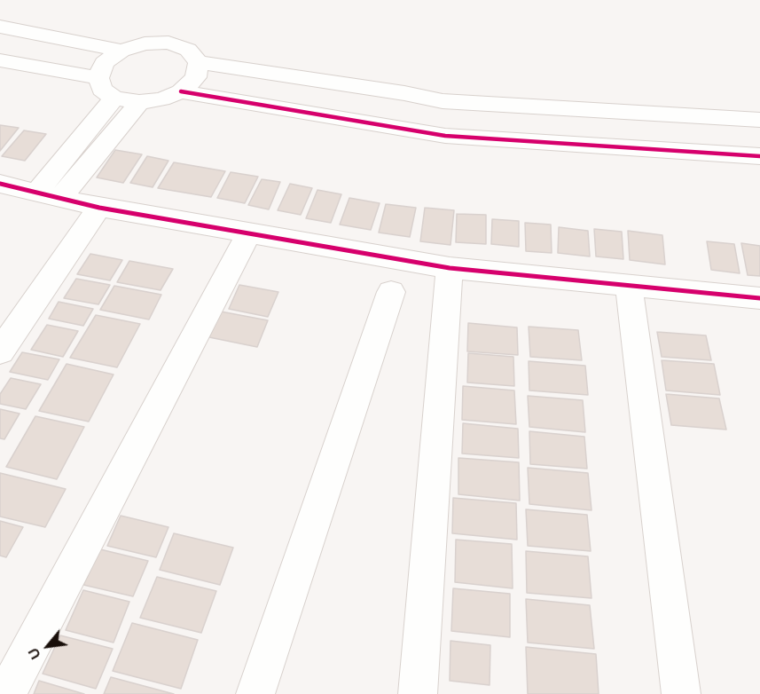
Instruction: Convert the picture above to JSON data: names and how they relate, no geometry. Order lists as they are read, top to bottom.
{
  "north": "bottom left"
}
